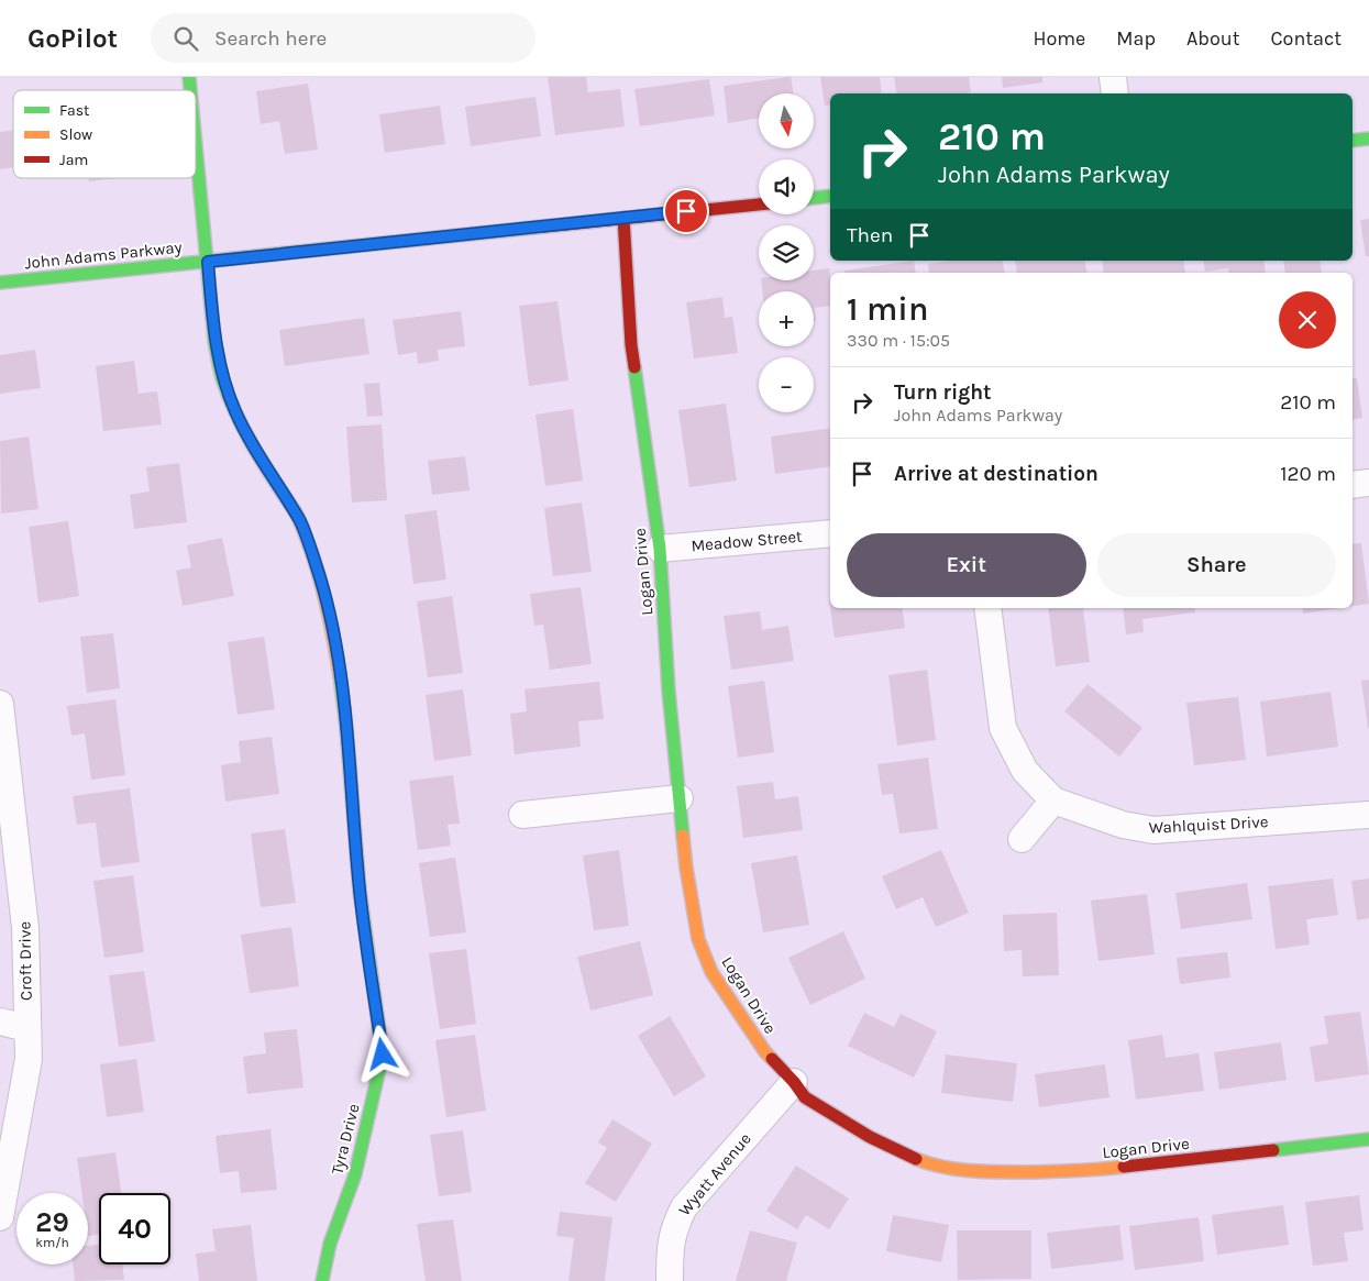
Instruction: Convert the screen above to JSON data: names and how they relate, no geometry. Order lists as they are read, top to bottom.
{
  "streets": {
    "street": [
      "John Adams Parkway",
      "Meadow Street",
      "Logan Drive",
      "Wahlquist Drive",
      "Croft Drive",
      "Tyra Drive",
      "Wyatt Avenue"
    ]
  },
  "crossings": [
    ["John Adams Parkway", "Logan Drive"],
    ["John Adams Parkway", "Tyra Drive"],
    ["Meadow Street", "Logan Drive"],
    ["Logan Drive", "Wyatt Avenue"]
  ],
  "legend": ["Fast", "Slow", "Jam"],
  "north": "bottom",
  "page": {
    "header": "GoPilot",
    "search": "Search here",
    "nav": [
      "Home",
      "Map",
      "About",
      "Contact"
    ],
    "map_buttons": ["+", "−"],
    "turn": ["210 m", "John Adams Parkway"],
    "then": "Then",
    "heading": ["1 min", "330 m · 15:05"],
    "list": [
      {
        "name": "Turn right",
        "note": "John Adams Parkway",
        "value": "210 m"
      },
      {
        "name": "Arrive at destination",
        "value": "120 m"
      }
    ],
    "buttons": ["Exit", "Share"],
    "speed": "29 km/h",
    "limit": "40"
  }
}
